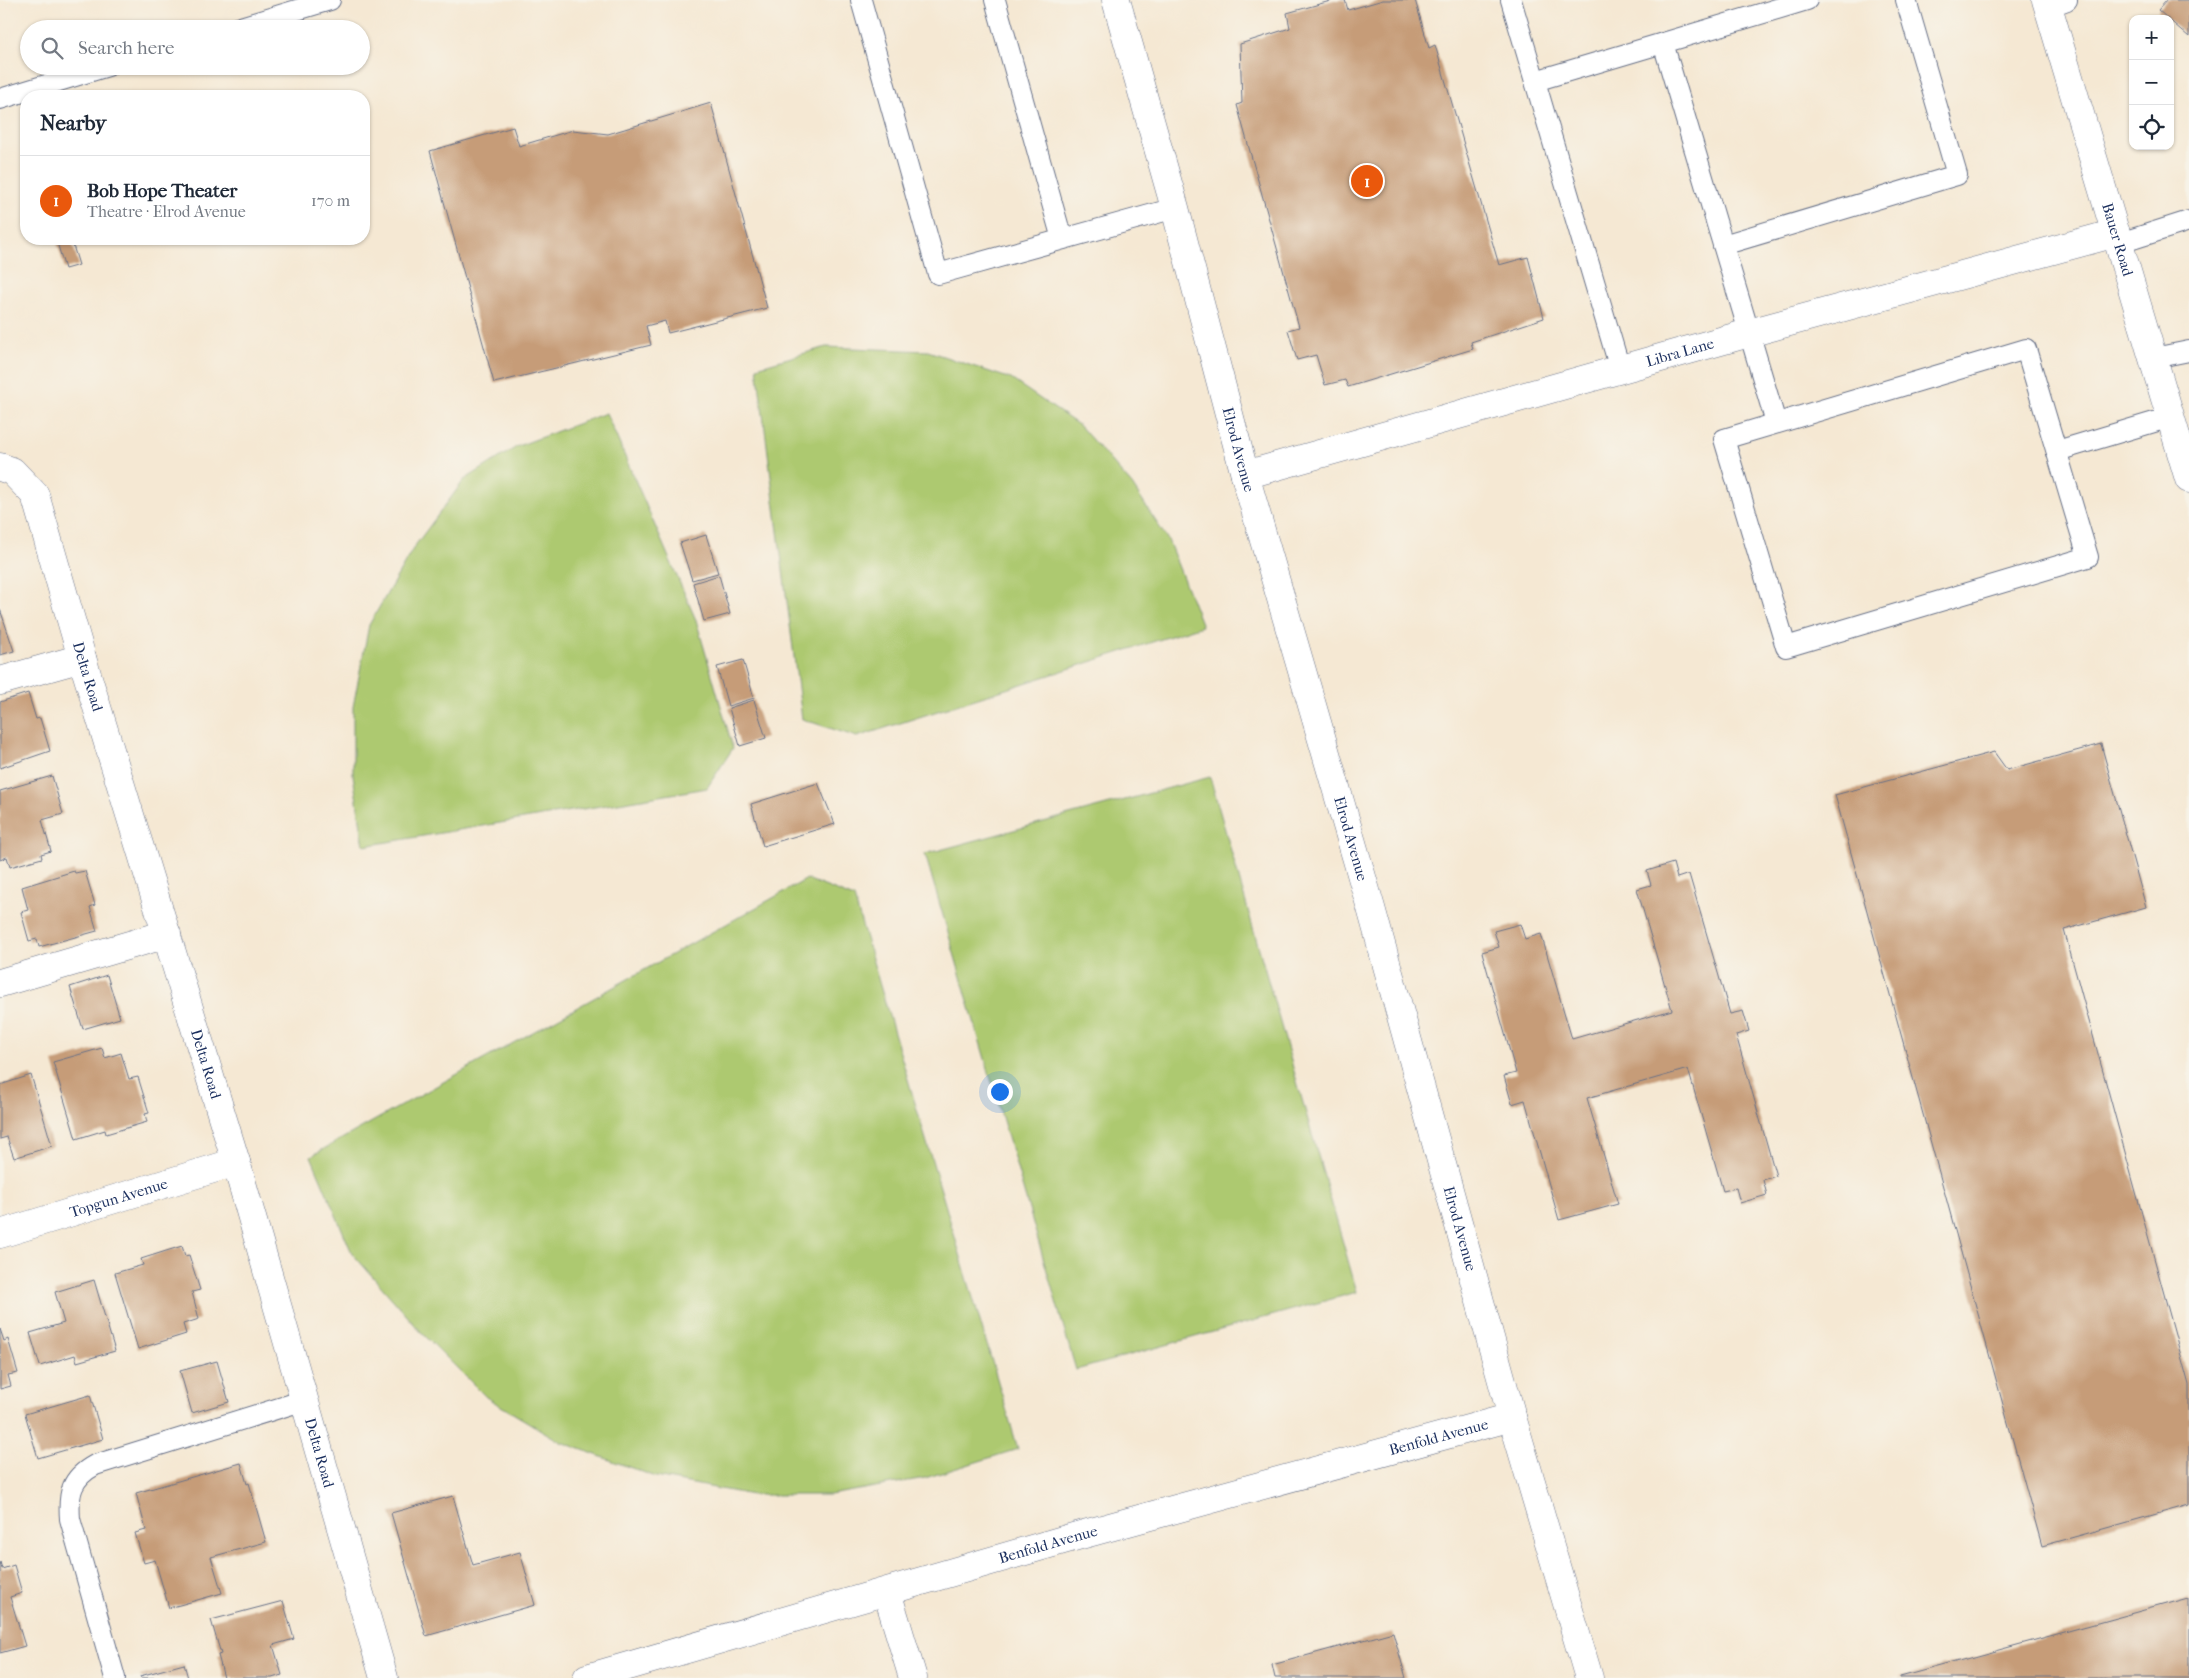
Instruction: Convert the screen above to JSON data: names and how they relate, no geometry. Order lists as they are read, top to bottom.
{
  "streets": {
    "street": [
      "Bauer Road",
      "Libra Lane",
      "Elrod Avenue",
      "Delta Road",
      "Topgun Avenue",
      "Benfold Avenue"
    ]
  },
  "crossings": [
    ["Bauer Road", "Libra Lane"],
    ["Libra Lane", "Elrod Avenue"],
    ["Elrod Avenue", "Benfold Avenue"],
    ["Delta Road", "Topgun Avenue"]
  ],
  "page": {
    "map_buttons": ["+", "−"],
    "search": "Search here",
    "heading": "Nearby",
    "list": [
      {
        "mark": "1",
        "name": "Bob Hope Theater",
        "note": "Theatre · Elrod Avenue",
        "value": "170 m"
      }
    ],
    "pins": "1"
  }
}
